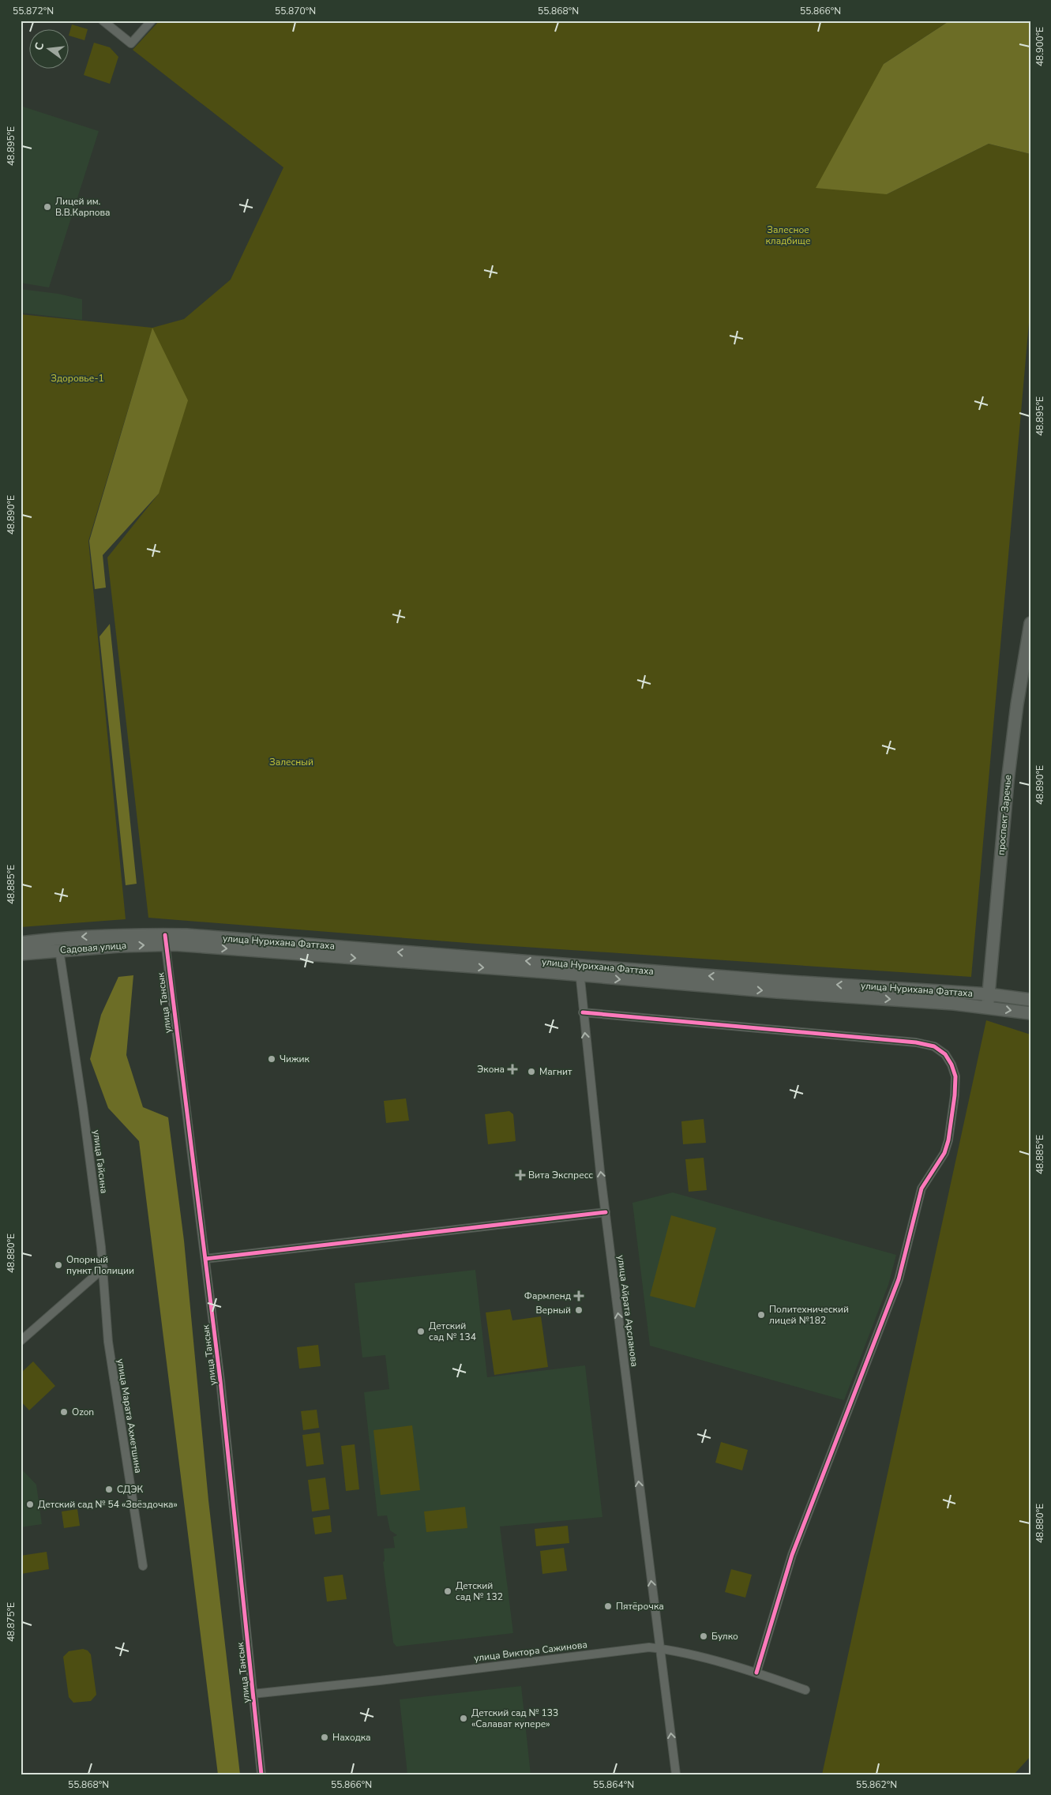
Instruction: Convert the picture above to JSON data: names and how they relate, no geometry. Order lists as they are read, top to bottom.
{
  "streets": {
    "street": [
      "проспект Заречье",
      "улица Нурихана Фаттаха",
      "Садовая улица",
      "улица Тансык",
      "улица Гайсина",
      "улица Айрата Арсланова",
      "улица Марата Ахметшина",
      "улица Виктора Сажинова"
    ]
  },
  "crossings": [
    ["проспект Заречье", "улица Нурихана Фаттаха"],
    ["улица Нурихана Фаттаха", "Садовая улица"],
    ["улица Нурихана Фаттаха", "улица Тансык"],
    ["улица Нурихана Фаттаха", "улица Айрата Арсланова"],
    ["Садовая улица", "улица Тансык"],
    ["Садовая улица", "улица Гайсина"],
    ["улица Тансык", "улица Виктора Сажинова"],
    ["улица Гайсина", "улица Марата Ахметшина"],
    ["улица Айрата Арсланова", "улица Виктора Сажинова"]
  ],
  "one_way": ["улица Айрата Арсланова"],
  "parks": ["Залесное кладбище", "Здоровье-1", "Залесный"],
  "places": {
    "other": [
      "Лицей им. В.В.Карпова",
      "Чижик",
      "Магнит",
      "Опорный пункт Полиции",
      "Верный",
      "Политехнический лицей №182",
      "Детский сад № 134",
      "Ozon",
      "СДЭК",
      "Детский сад № 54 «Звёздочка»",
      "Детский сад № 132",
      "Пятёрочка",
      "Булко",
      "Детский сад № 133 «Салават купере»",
      "Находка"
    ],
    "health": ["Экона", "Вита Экспресс", "Фармленд"]
  },
  "north": "left",
  "coordinates": [
    "55.872°N",
    "55.870°N",
    "55.868°N",
    "55.866°N",
    "48.900°E",
    "48.895°E",
    "48.890°E",
    "48.885°E",
    "48.880°E",
    "48.875°E",
    "55.864°N",
    "55.862°N"
  ]
}
